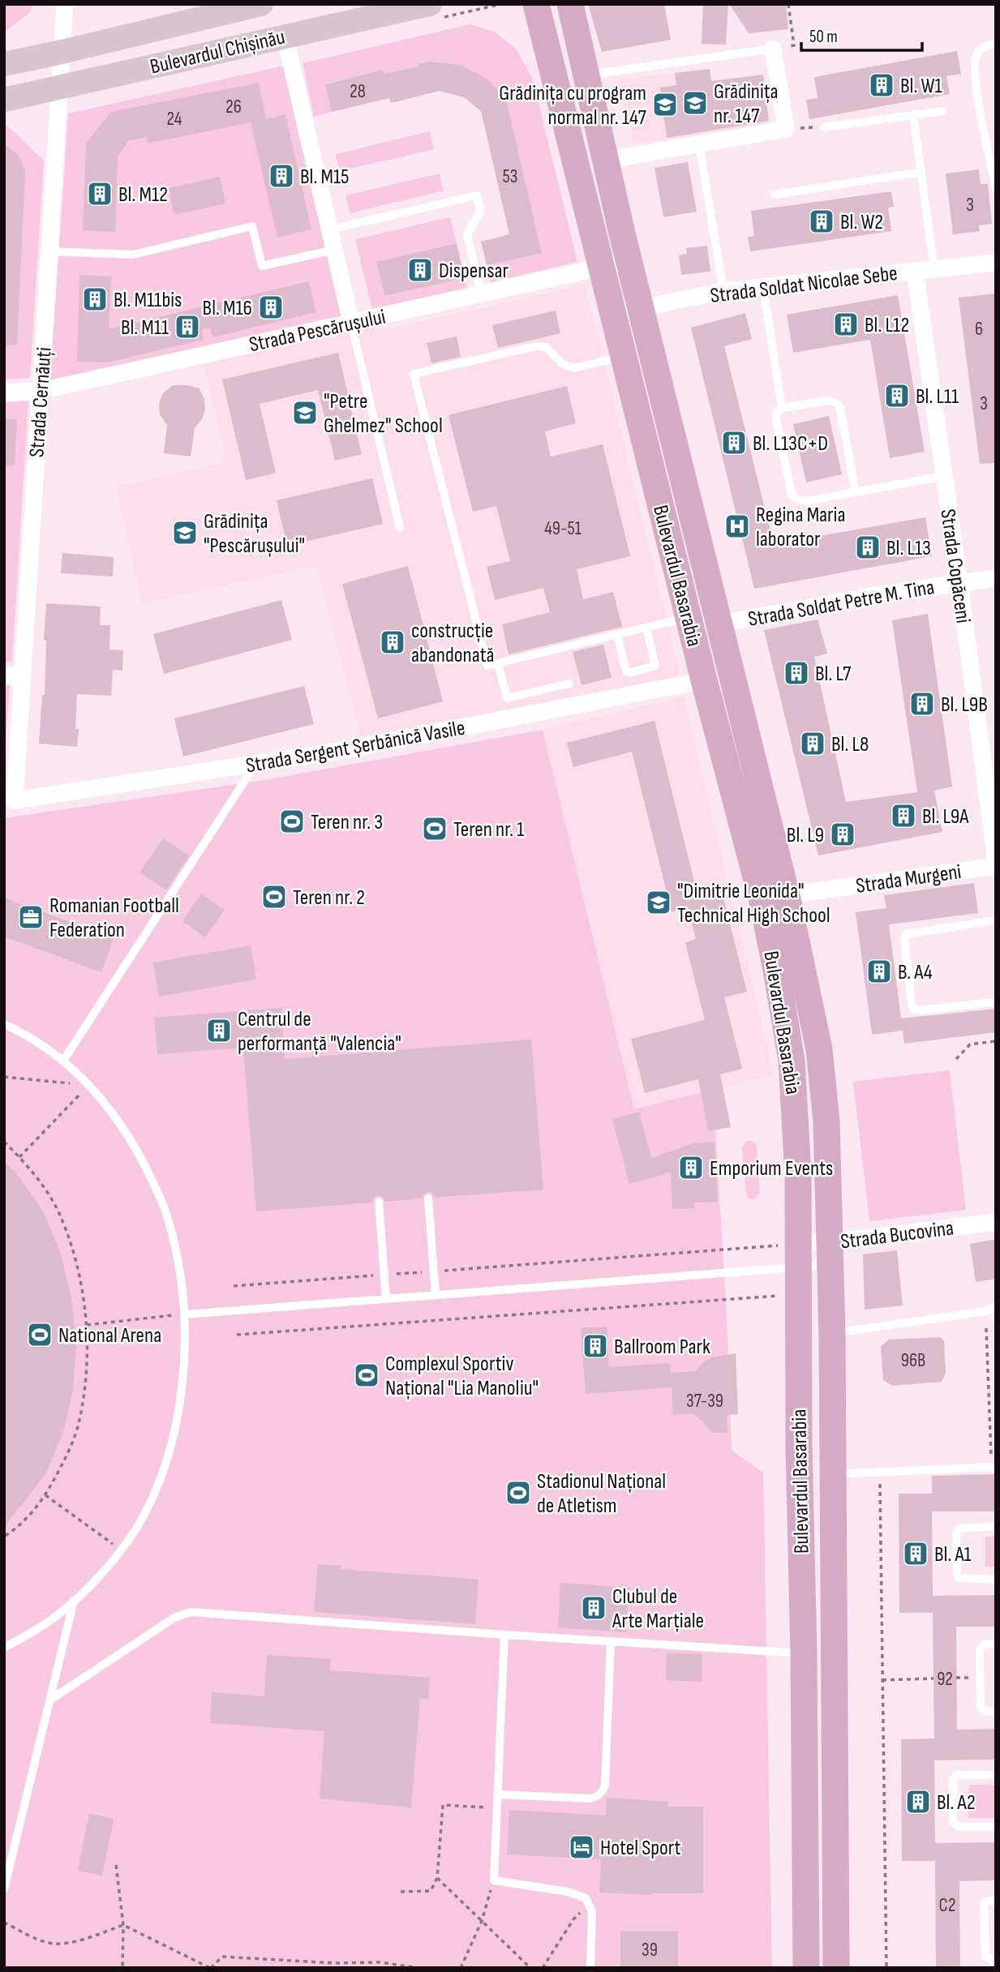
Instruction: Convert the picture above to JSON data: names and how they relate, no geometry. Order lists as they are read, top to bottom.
{
  "streets": {
    "main road": ["Bulevardul Chișinău", "Bulevardul Basarabia"],
    "street": [
      "Strada Soldat Nicolae Sebe",
      "Strada Pescărușului",
      "Strada Cernăuți",
      "Strada Copăceni",
      "Strada Soldat Petre M. Tina",
      "Strada Sergent Șerbănică Vasile",
      "Strada Murgeni",
      "Strada Bucovina"
    ]
  },
  "crossings": [
    ["Bulevardul Chișinău", "Strada Cernăuți"],
    ["Strada Soldat Nicolae Sebe", "Strada Copăceni"],
    ["Strada Soldat Nicolae Sebe", "Bulevardul Basarabia"],
    ["Strada Pescărușului", "Strada Cernăuți"],
    ["Strada Pescărușului", "Bulevardul Basarabia"],
    ["Strada Cernăuți", "Strada Sergent Șerbănică Vasile"],
    ["Strada Copăceni", "Strada Soldat Petre M. Tina"],
    ["Bulevardul Basarabia", "Strada Soldat Petre M. Tina"],
    ["Bulevardul Basarabia", "Strada Sergent Șerbănică Vasile"],
    ["Bulevardul Basarabia", "Strada Murgeni"],
    ["Bulevardul Basarabia", "Strada Bucovina"]
  ],
  "places": {
    "building": [
      "Bl. W1",
      "Bl. M15",
      "Bl. M12",
      "Bl. W2",
      "Dispensar",
      "Bl. M11bis",
      "Bl. M16",
      "Bl. L12",
      "Bl. M11",
      "Bl. L11",
      "Bl. L13C+D",
      "Bl. L13",
      "construcție abandonată",
      "Bl. L7",
      "Bl. L9B",
      "Bl. L8",
      "Bl. L9A",
      "Bl. L9",
      "B. A4",
      "Centrul de performanță \"Valencia\"",
      "Emporium Events",
      "Ballroom Park",
      "Bl. A1",
      "Clubul de Arte Marțiale",
      "Bl. A2"
    ],
    "school or university": [
      "Grădinița nr. 147",
      "Grădinița cu program normal nr. 147",
      "\"Petre Ghelmez\" School",
      "Grădinița \"Pescărușului\"",
      "\"Dimitrie Leonida\" Technical High School"
    ],
    "hospital": ["Regina Maria laborator"],
    "sports": [
      "Teren nr. 3",
      "Teren nr. 1",
      "Teren nr. 2",
      "National Arena",
      "Complexul Sportiv Național \"Lia Manoliu\"",
      "Stadionul Național de Atletism"
    ],
    "office": ["Romanian Football Federation"],
    "hotel": ["Hotel Sport"]
  },
  "house_numbers": [
    "28",
    "26",
    "24",
    "53",
    "3",
    "6",
    "3",
    "49-51",
    "96B",
    "37-39",
    "92",
    "C2",
    "39"
  ],
  "scale_bar": "50 m"
}
